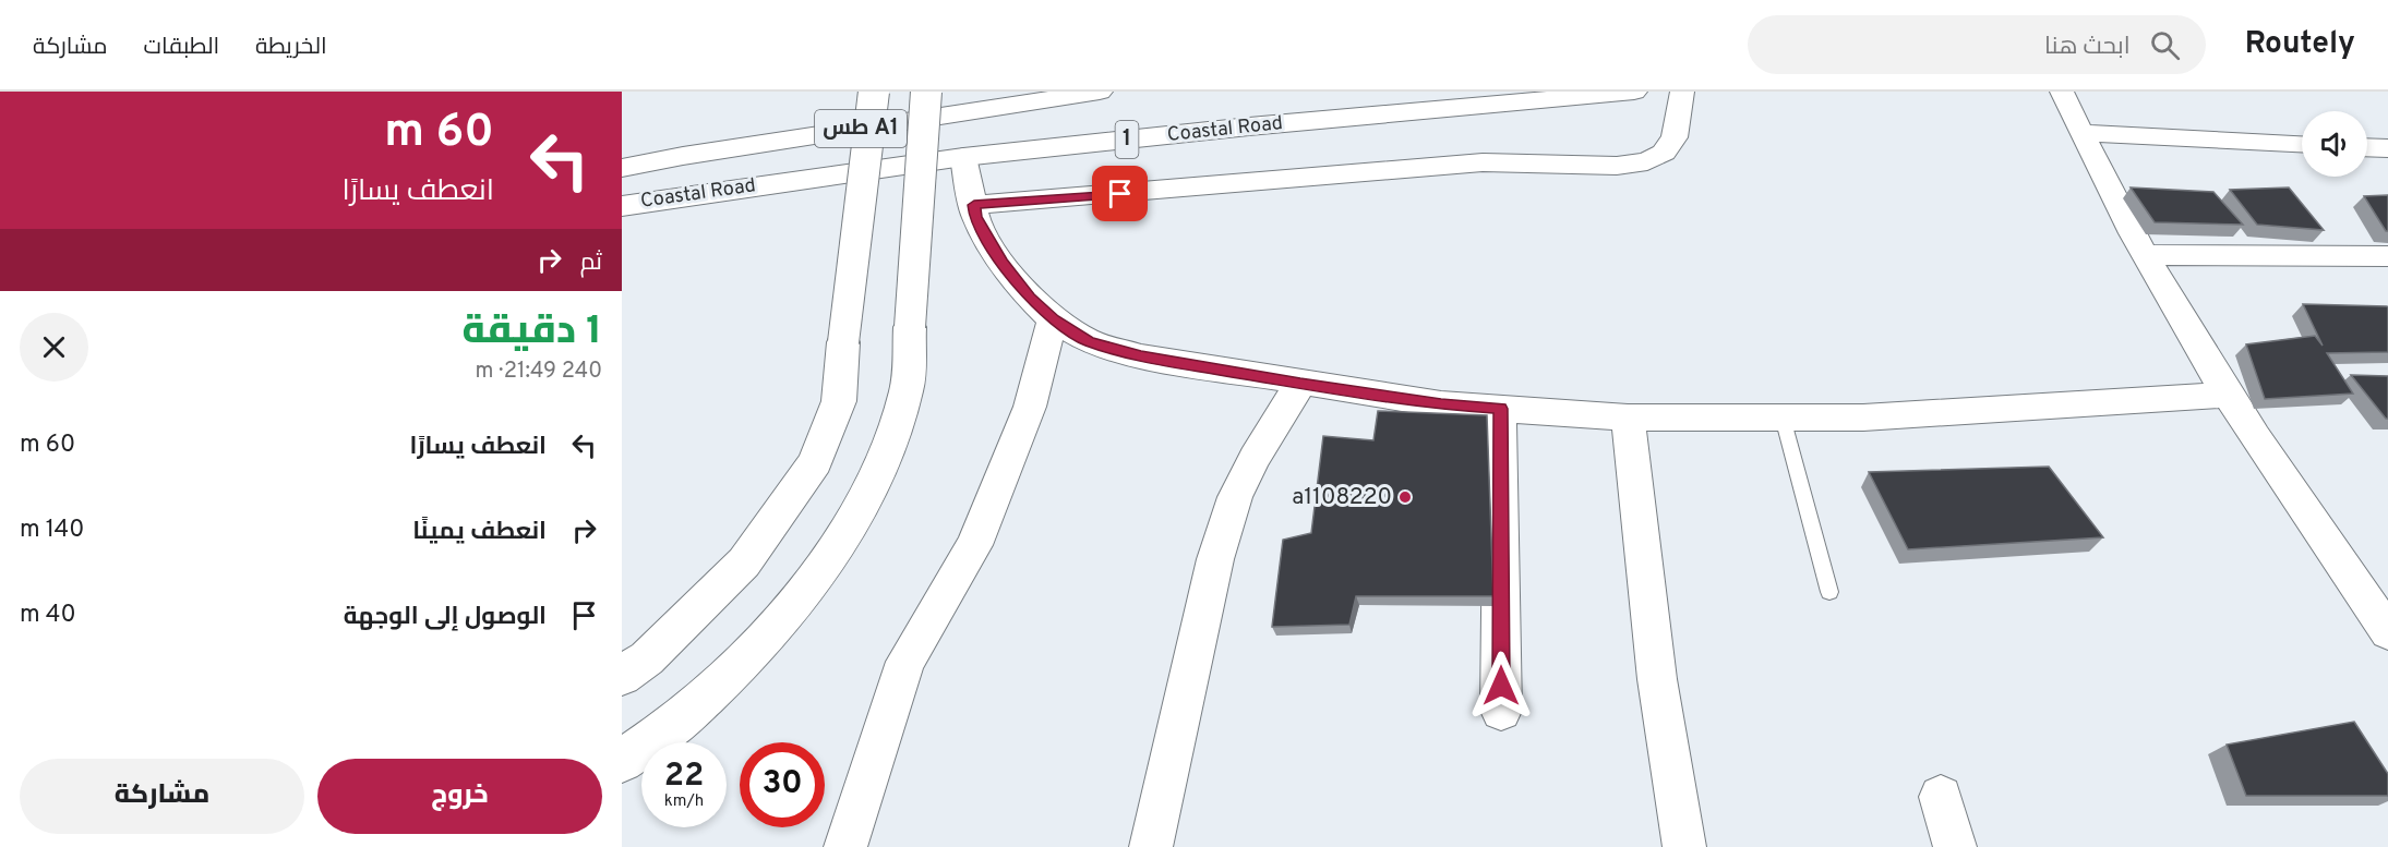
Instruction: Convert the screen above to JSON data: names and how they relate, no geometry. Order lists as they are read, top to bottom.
{
  "streets": {
    "highway": ["طس A1", "Coastal Road", "1"]
  },
  "places": ["a1108220"],
  "page": {
    "header": "Routely",
    "search": "ابحث هنا",
    "nav": ["الخريطة", "الطبقات", "مشاركة"],
    "turn": ["60 m", "انعطف يسارًا"],
    "then": "ثم",
    "heading": ["1 دقيقة", "240 m · 21:49"],
    "list": [
      {
        "name": "انعطف يسارًا",
        "value": "60 m"
      },
      {
        "name": "انعطف يمينًا",
        "value": "140 m"
      },
      {
        "name": "الوصول إلى الوجهة",
        "value": "40 m"
      }
    ],
    "speed": "22 km/h",
    "limit": "30",
    "buttons": ["خروج", "مشاركة"]
  }
}
